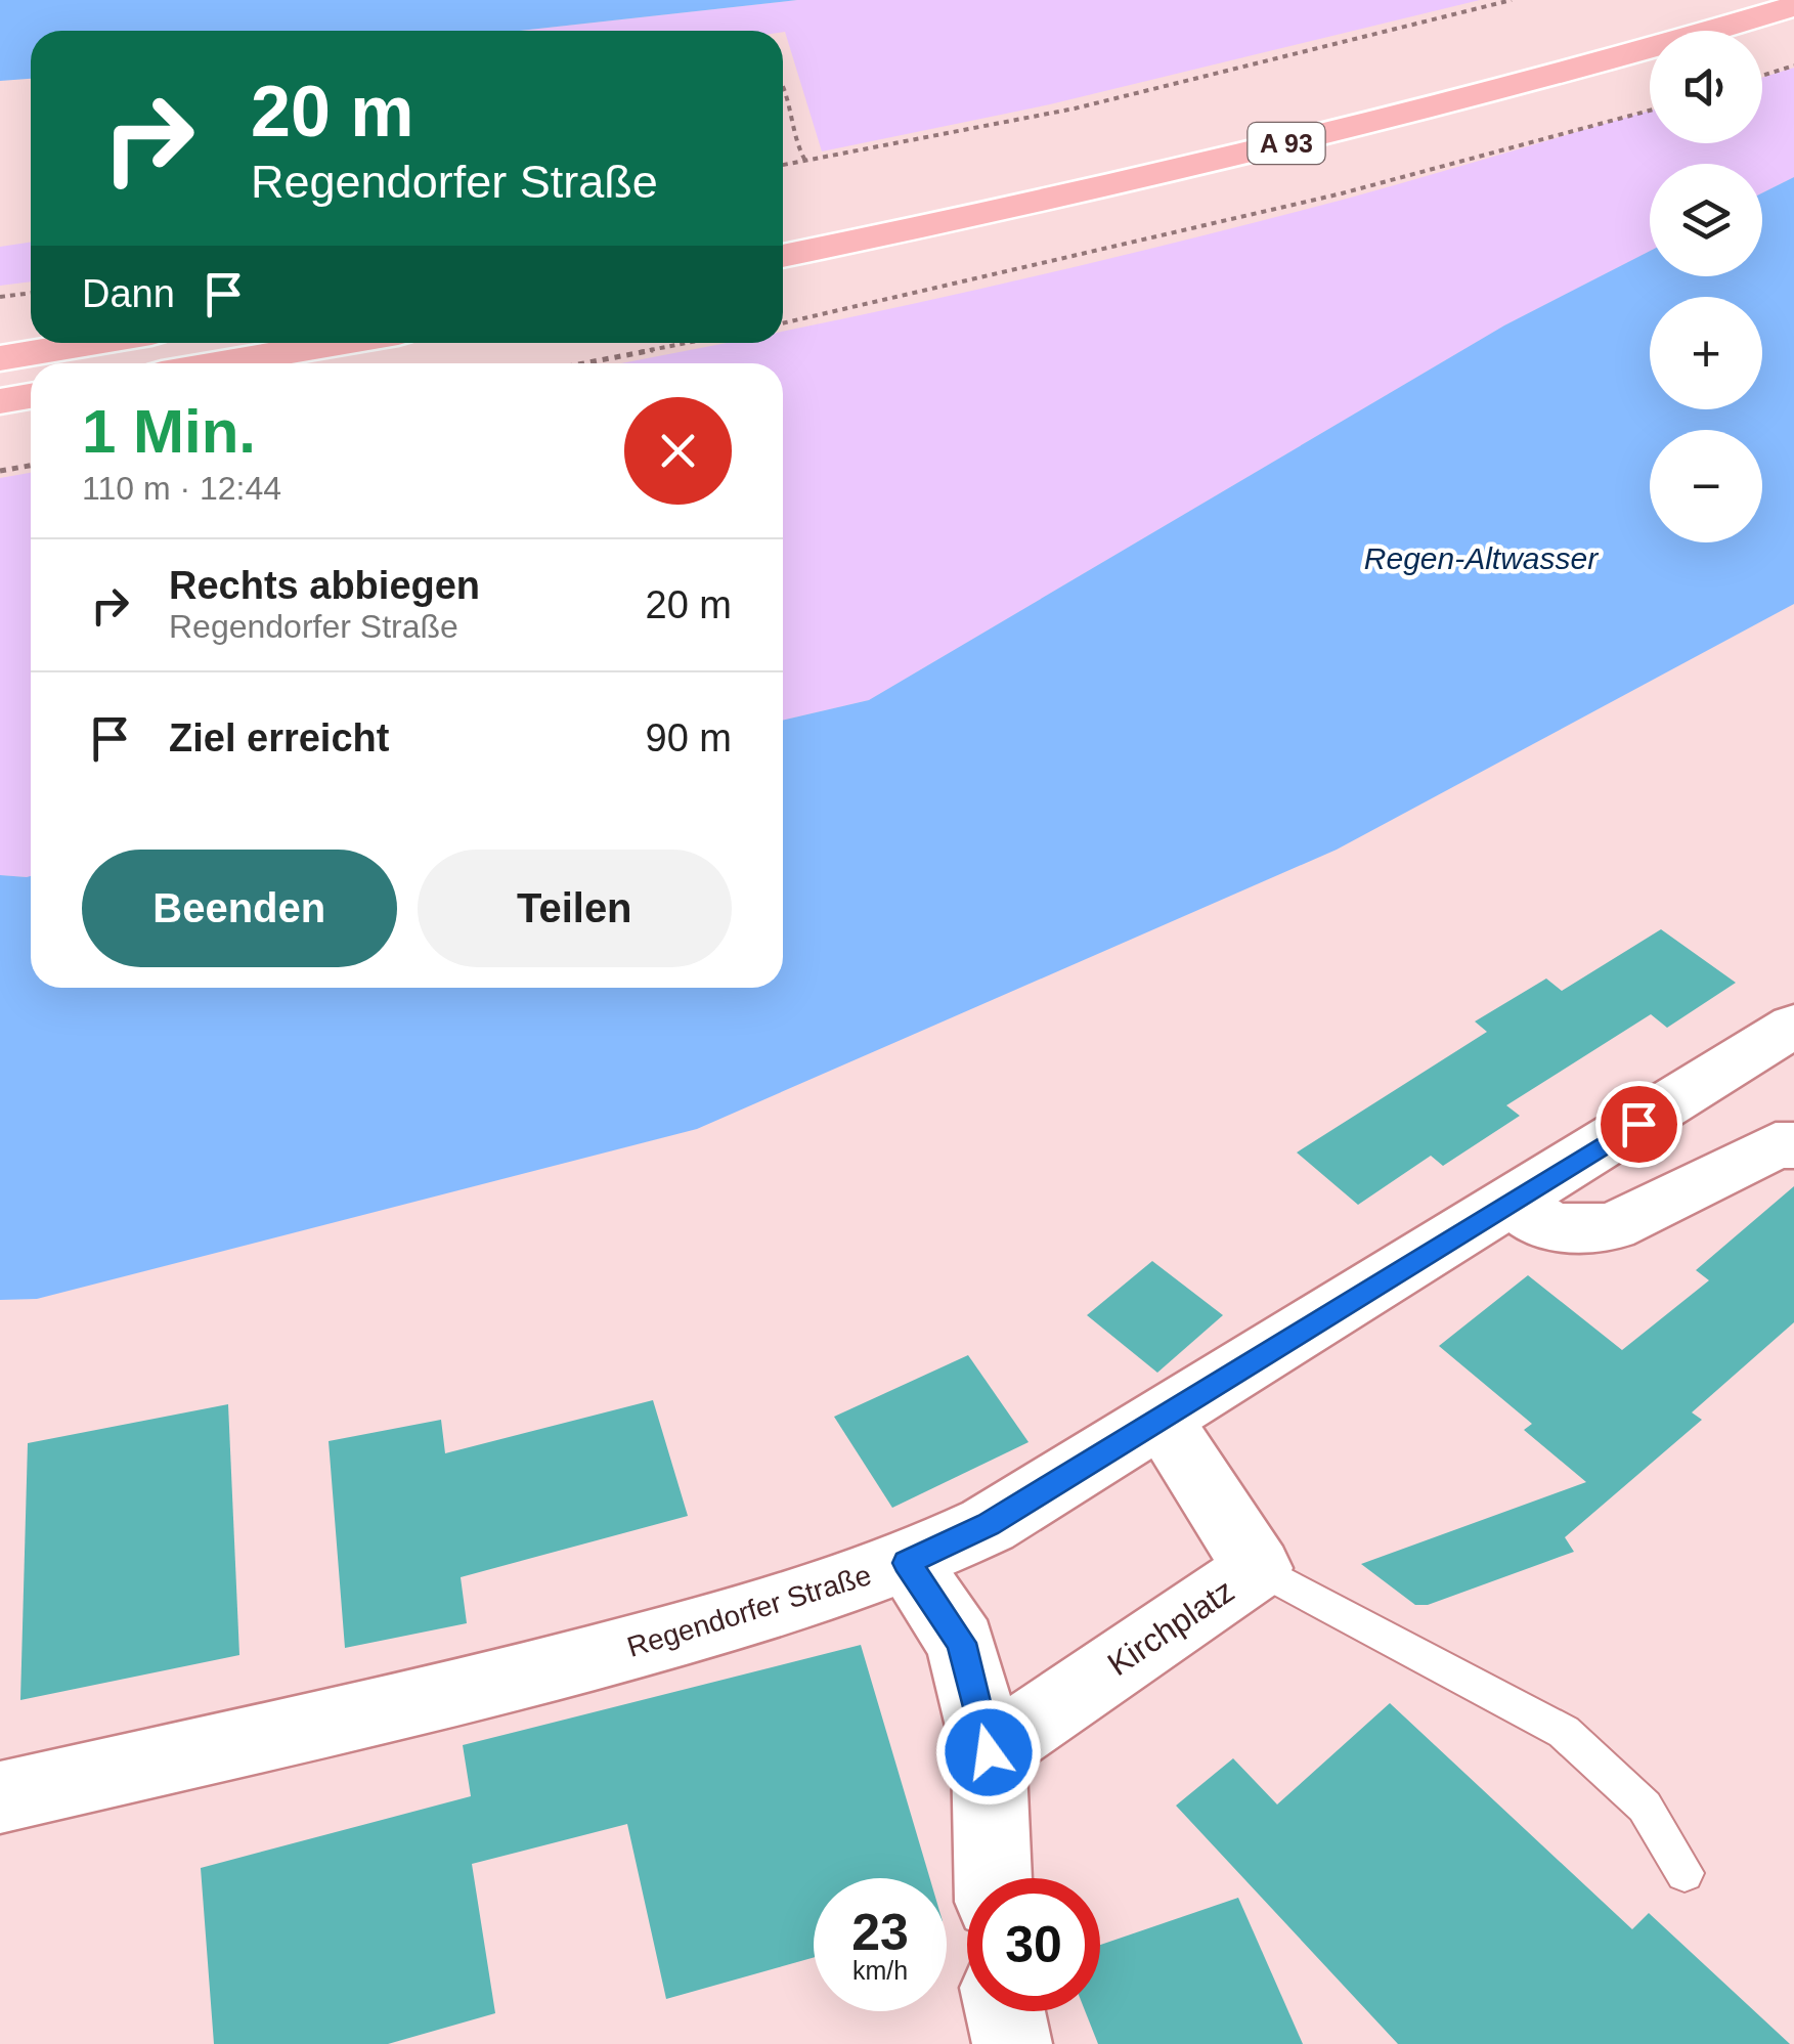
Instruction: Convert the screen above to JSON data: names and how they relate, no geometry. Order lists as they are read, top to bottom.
{
  "streets": {
    "highway": ["A 93"],
    "street": ["Regendorfer Straße", "Kirchplatz"]
  },
  "crossings": [
    ["Regendorfer Straße", "Kirchplatz"]
  ],
  "water": ["Regen-Altwasser"],
  "page": {
    "map_buttons": ["+", "−"],
    "turn": ["20 m", "Regendorfer Straße"],
    "then": "Dann",
    "heading": ["1 Min.", "110 m · 12:44"],
    "list": [
      {
        "name": "Rechts abbiegen",
        "note": "Regendorfer Straße",
        "value": "20 m"
      },
      {
        "name": "Ziel erreicht",
        "value": "90 m"
      }
    ],
    "buttons": ["Beenden", "Teilen"],
    "speed": "23 km/h",
    "limit": "30"
  }
}
